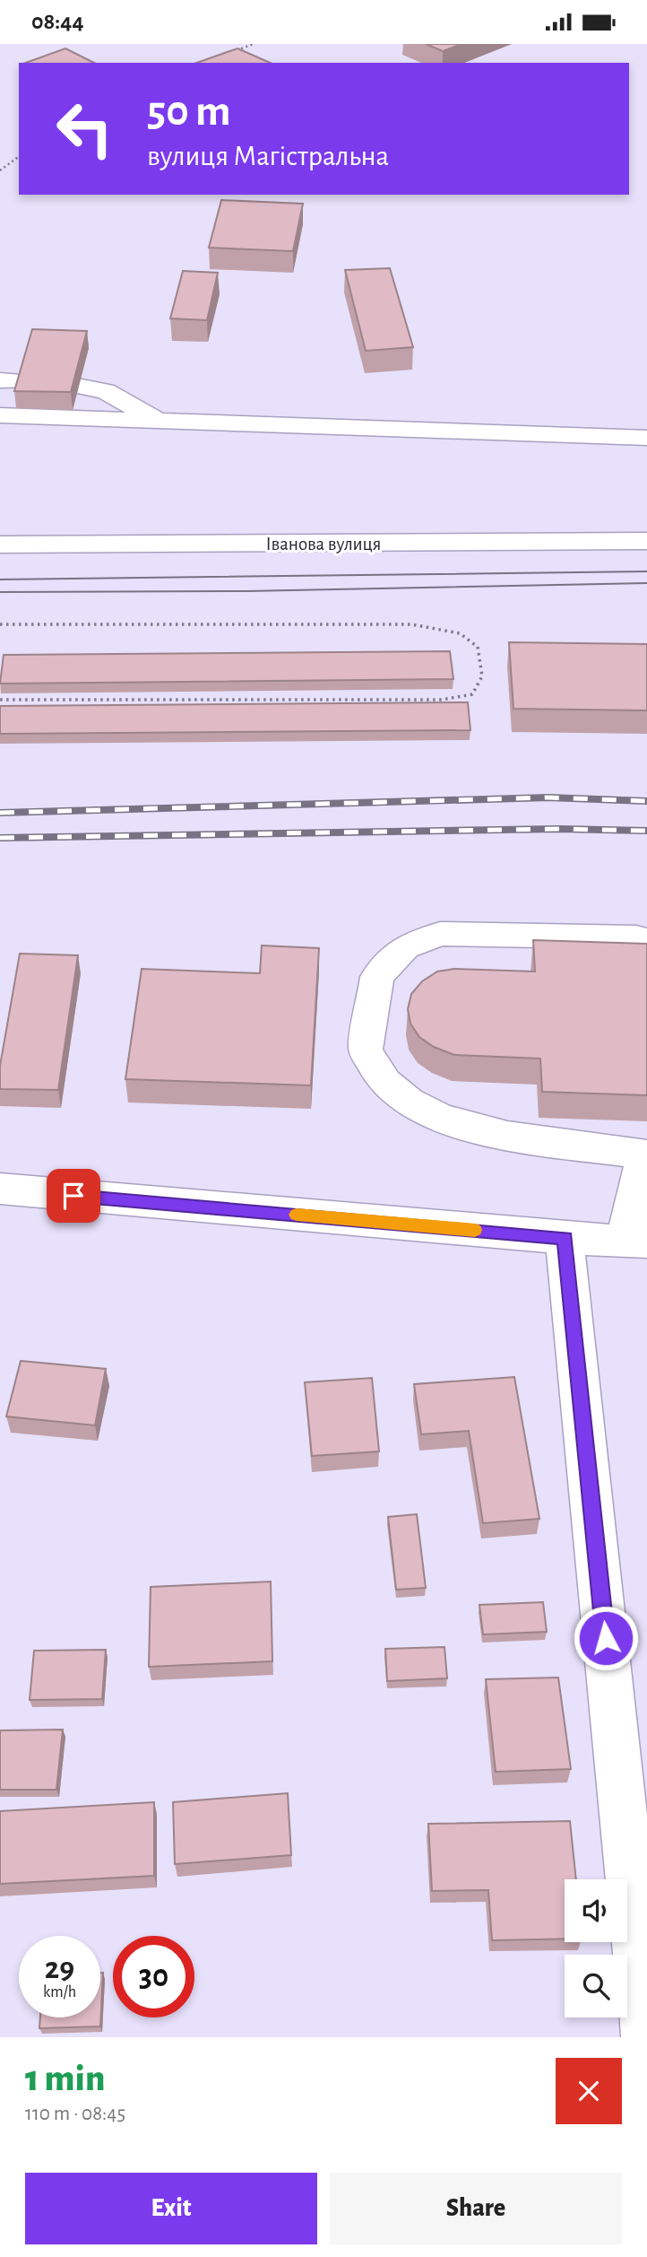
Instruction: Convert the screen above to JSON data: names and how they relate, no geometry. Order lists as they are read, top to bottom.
{
  "streets": {
    "street": ["Іванова вулиця"]
  },
  "page": {
    "status": "08:44",
    "turn": ["50 m", "вулиця Магістральна"],
    "speed": "29 km/h",
    "limit": "30",
    "heading": ["1 min", "110 m · 08:45"],
    "buttons": ["Exit", "Share"]
  }
}
